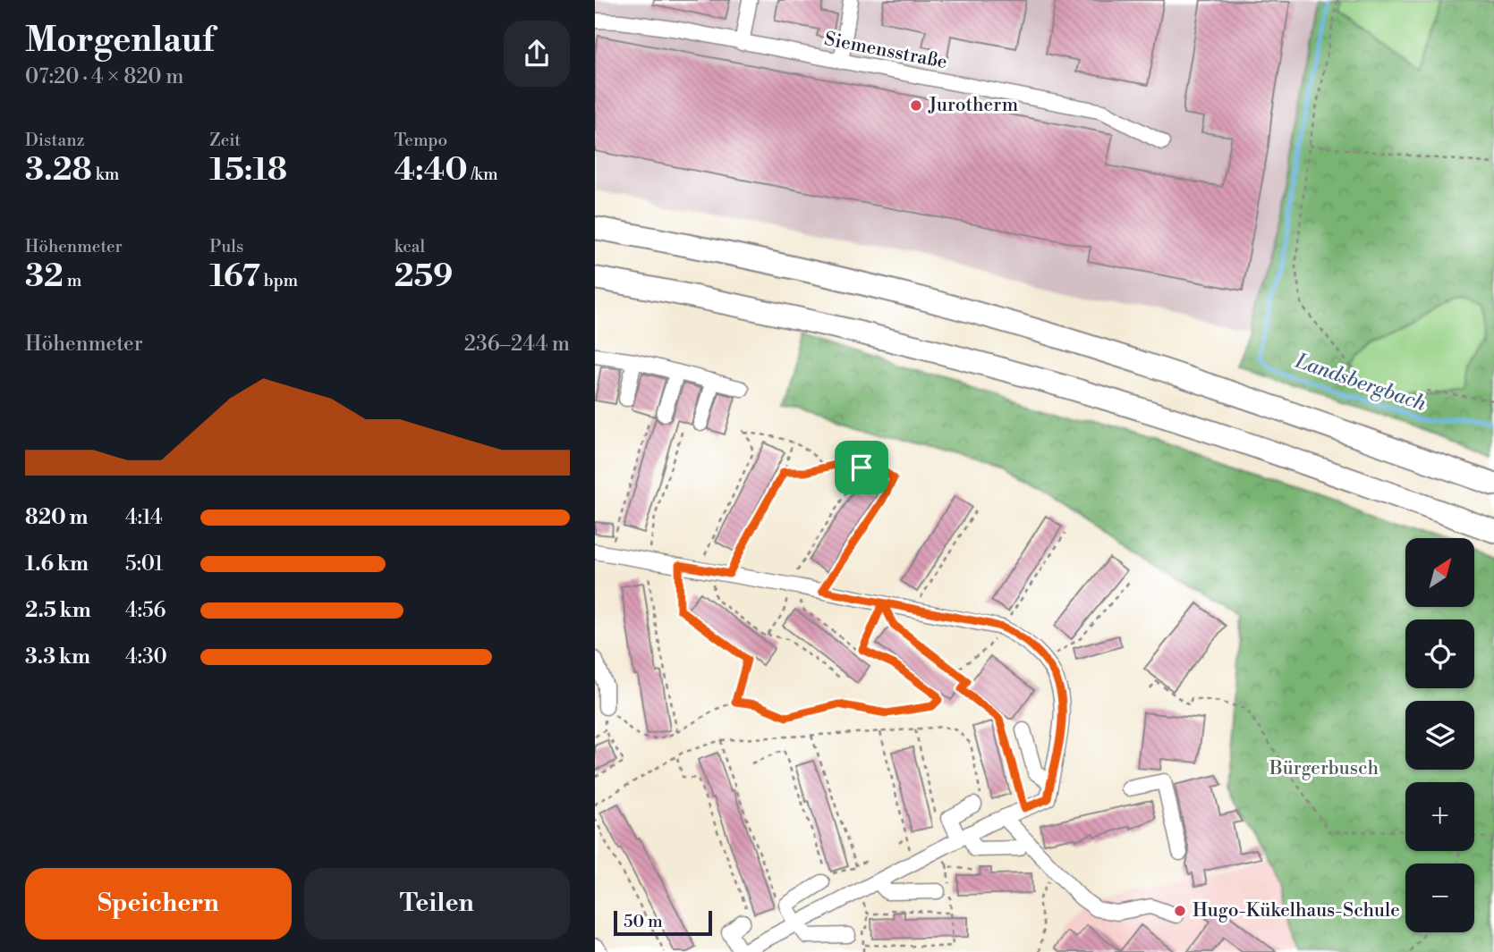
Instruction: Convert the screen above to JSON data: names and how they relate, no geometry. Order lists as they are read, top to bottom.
{
  "streets": {
    "street": ["Siemensstraße"]
  },
  "water": ["Landsbergbach"],
  "parks": ["Bürgerbusch"],
  "places": ["Jurotherm", "Hugo-Kükelhaus-Schule"],
  "scale_bar": "50 m",
  "north": "top right",
  "page": {
    "heading": ["Morgenlauf", "07:20 · 4 × 820 m"],
    "stats": [
      ["Distanz", "3.28 km"],
      ["Zeit", "15:18"],
      ["Tempo", "4:40 /km"],
      ["Höhenmeter", "32 m"],
      ["Puls", "167 bpm"],
      ["kcal", "259"]
    ],
    "chart": ["Höhenmeter", "236–244 m"],
    "list": [
      {
        "name": "820 m",
        "note": "4:14"
      },
      {
        "name": "1.6 km",
        "note": "5:01"
      },
      {
        "name": "2.5 km",
        "note": "4:56"
      },
      {
        "name": "3.3 km",
        "note": "4:30"
      }
    ],
    "map_buttons": ["+", "−"],
    "buttons": ["Speichern", "Teilen"],
    "scale": "50 m"
  }
}
